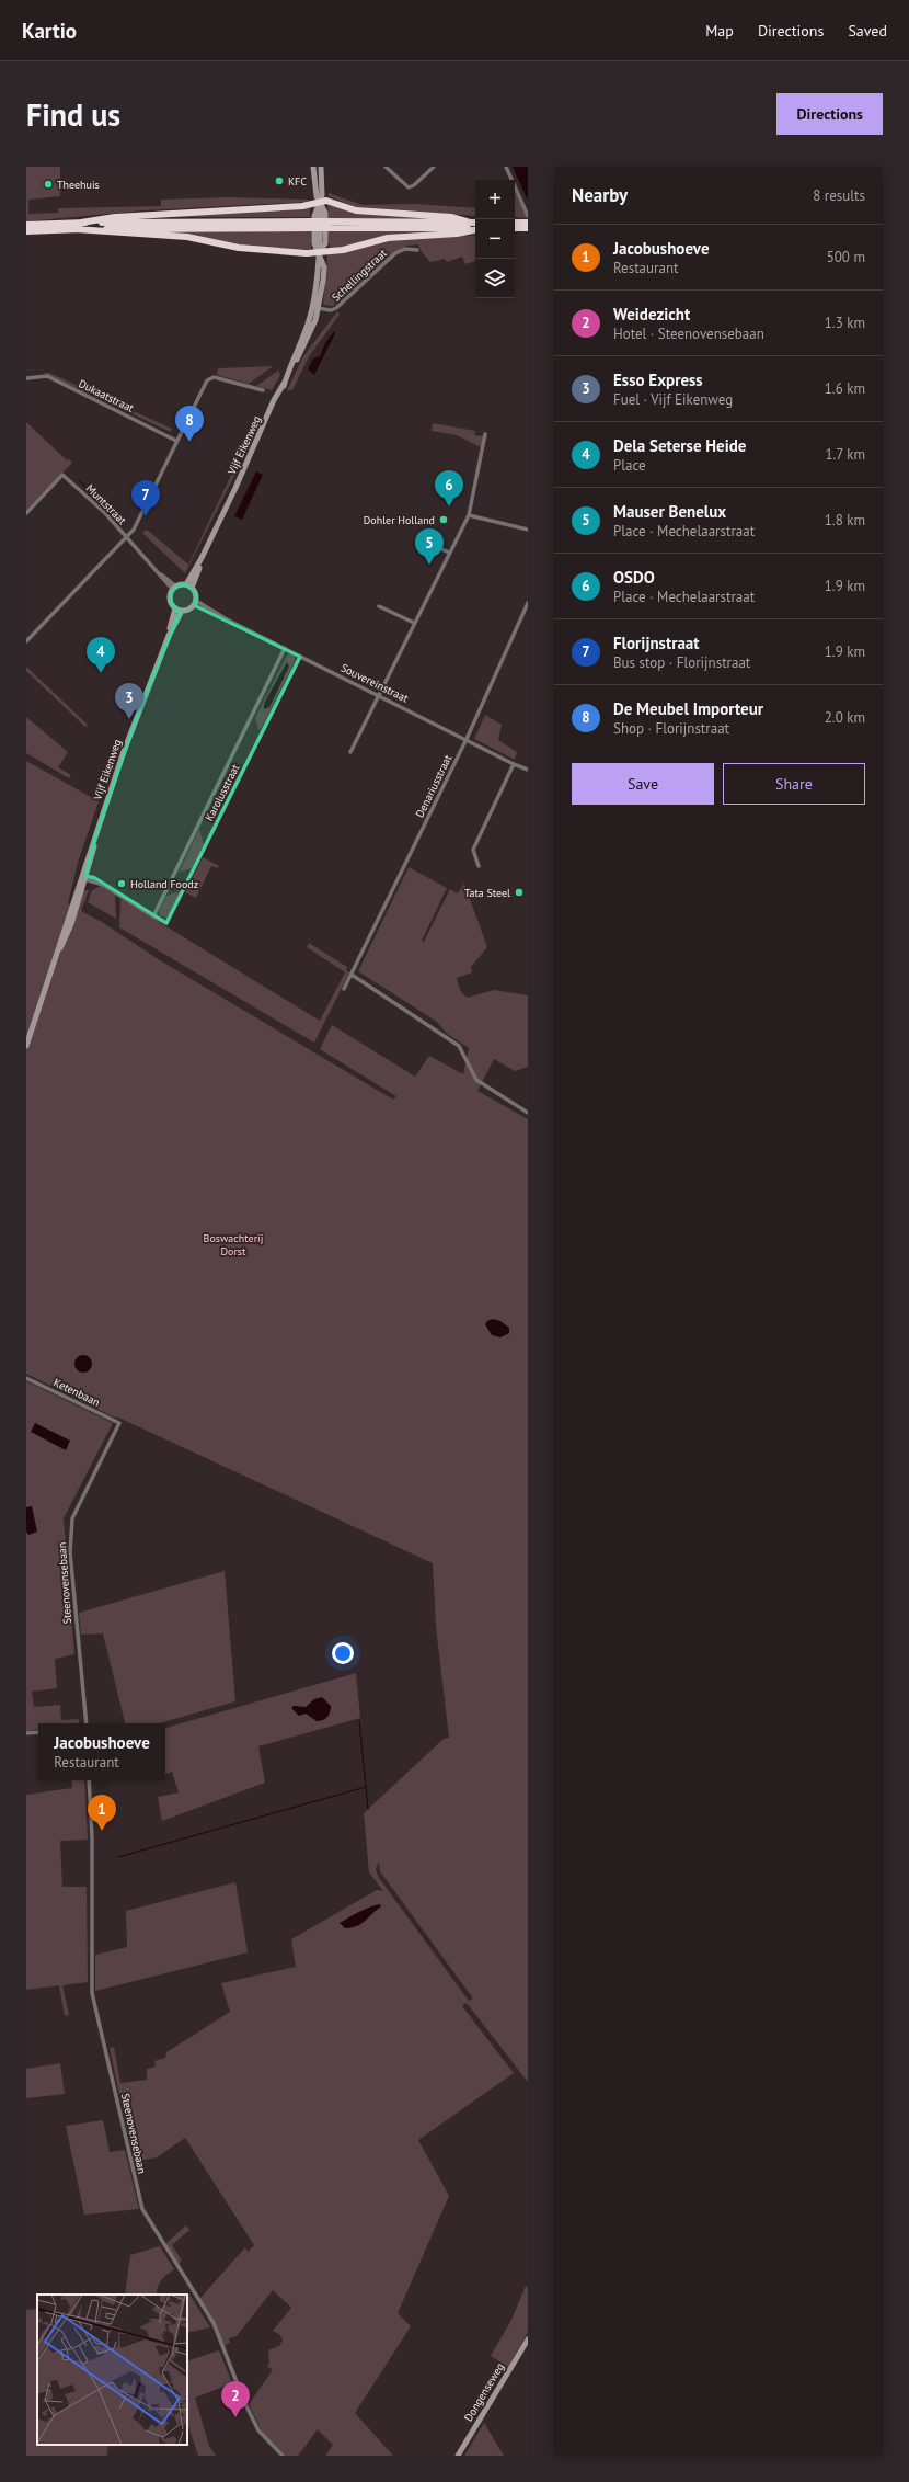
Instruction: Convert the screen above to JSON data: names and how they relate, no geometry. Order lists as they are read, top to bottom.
{
  "streets": {
    "main road": ["Vijf Eikenweg", "Dongenseweg"],
    "street": [
      "Schellingstraat",
      "Dukaatstraat",
      "Muntstraat",
      "Souvereinstraat",
      "Denariusstraat",
      "Karolusstraat",
      "Ketenbaan",
      "Steenovensebaan"
    ]
  },
  "crossings": [
    ["Schellingstraat", "Vijf Eikenweg"],
    ["Vijf Eikenweg", "Souvereinstraat"],
    ["Souvereinstraat", "Denariusstraat"],
    ["Souvereinstraat", "Karolusstraat"],
    ["Ketenbaan", "Steenovensebaan"]
  ],
  "parks": ["Boswachterij Dorst"],
  "places": [
    "KFC",
    "Theehuis",
    "Dohler Holland",
    "Holland Foodz",
    "Tata Steel"
  ],
  "page": {
    "header": "Kartio",
    "nav": ["Map", "Directions", "Saved"],
    "buttons": [
      "Directions",
      ["Save", "Share"]
    ],
    "title": "Find us",
    "heading": ["Nearby", "8 results"],
    "map_buttons": ["+", "−"],
    "list": [
      {
        "mark": "1",
        "name": "Jacobushoeve",
        "note": "Restaurant",
        "value": "500 m"
      },
      {
        "mark": "2",
        "name": "Weidezicht",
        "note": "Hotel · Steenovensebaan",
        "value": "1.3 km"
      },
      {
        "mark": "3",
        "name": "Esso Express",
        "note": "Fuel · Vijf Eikenweg",
        "value": "1.6 km"
      },
      {
        "mark": "4",
        "name": "Dela Seterse Heide",
        "note": "Place",
        "value": "1.7 km"
      },
      {
        "mark": "5",
        "name": "Mauser Benelux",
        "note": "Place · Mechelaarstraat",
        "value": "1.8 km"
      },
      {
        "mark": "6",
        "name": "OSDO",
        "note": "Place · Mechelaarstraat",
        "value": "1.9 km"
      },
      {
        "mark": "7",
        "name": "Florijnstraat",
        "note": "Bus stop · Florijnstraat",
        "value": "1.9 km"
      },
      {
        "mark": "8",
        "name": "De Meubel Importeur",
        "note": "Shop · Florijnstraat",
        "value": "2.0 km"
      }
    ],
    "pins": [
      "8",
      "6",
      "7",
      "5",
      "4",
      "3",
      "1",
      "2"
    ],
    "popup": ["Jacobushoeve", "Restaurant"]
  }
}
